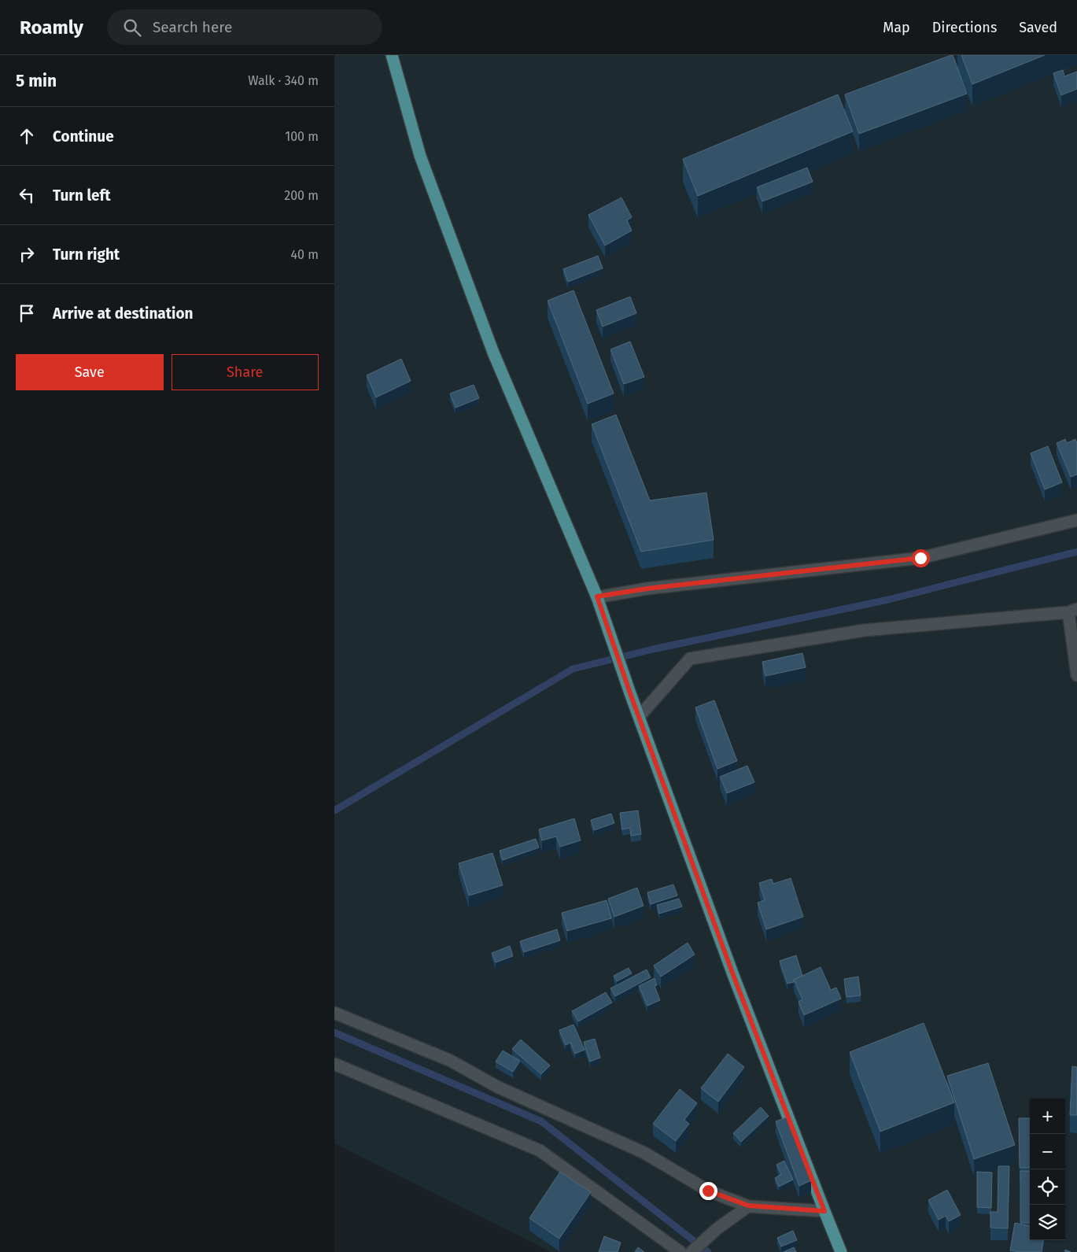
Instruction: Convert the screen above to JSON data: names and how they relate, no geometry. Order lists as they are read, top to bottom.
{
  "page": {
    "header": "Roamly",
    "search": "Search here",
    "nav": ["Map", "Directions", "Saved"],
    "heading": ["5 min", "Walk · 340 m"],
    "list": [
      ["Continue", "100 m"],
      ["Turn left", "200 m"],
      ["Turn right", "40 m"],
      "Arrive at destination"
    ],
    "buttons": ["Save", "Share"],
    "map_buttons": ["+", "−"]
  }
}
